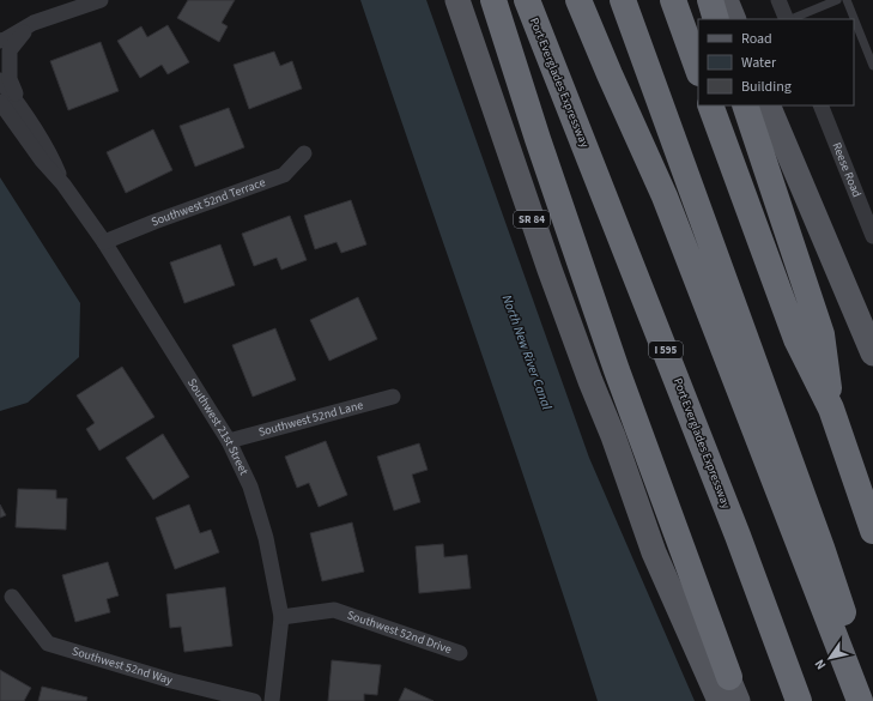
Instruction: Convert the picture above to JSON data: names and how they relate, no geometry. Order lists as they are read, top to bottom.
{
  "streets": {
    "highway": ["Port Everglades Expressway", "I 595"],
    "main road": ["SR 84"],
    "street": [
      "Reese Road",
      "Southwest 52nd Terrace",
      "Southwest 52nd Lane",
      "Southwest 21st Street",
      "Southwest 52nd Drive",
      "Southwest 52nd Way"
    ]
  },
  "crossings": [
    ["Southwest 52nd Terrace", "Southwest 21st Street"],
    ["Southwest 52nd Lane", "Southwest 21st Street"],
    ["Southwest 21st Street", "Southwest 52nd Drive"]
  ],
  "water": ["North New River Canal"],
  "legend": ["Road", "Water", "Building"],
  "north": "bottom left"
}
